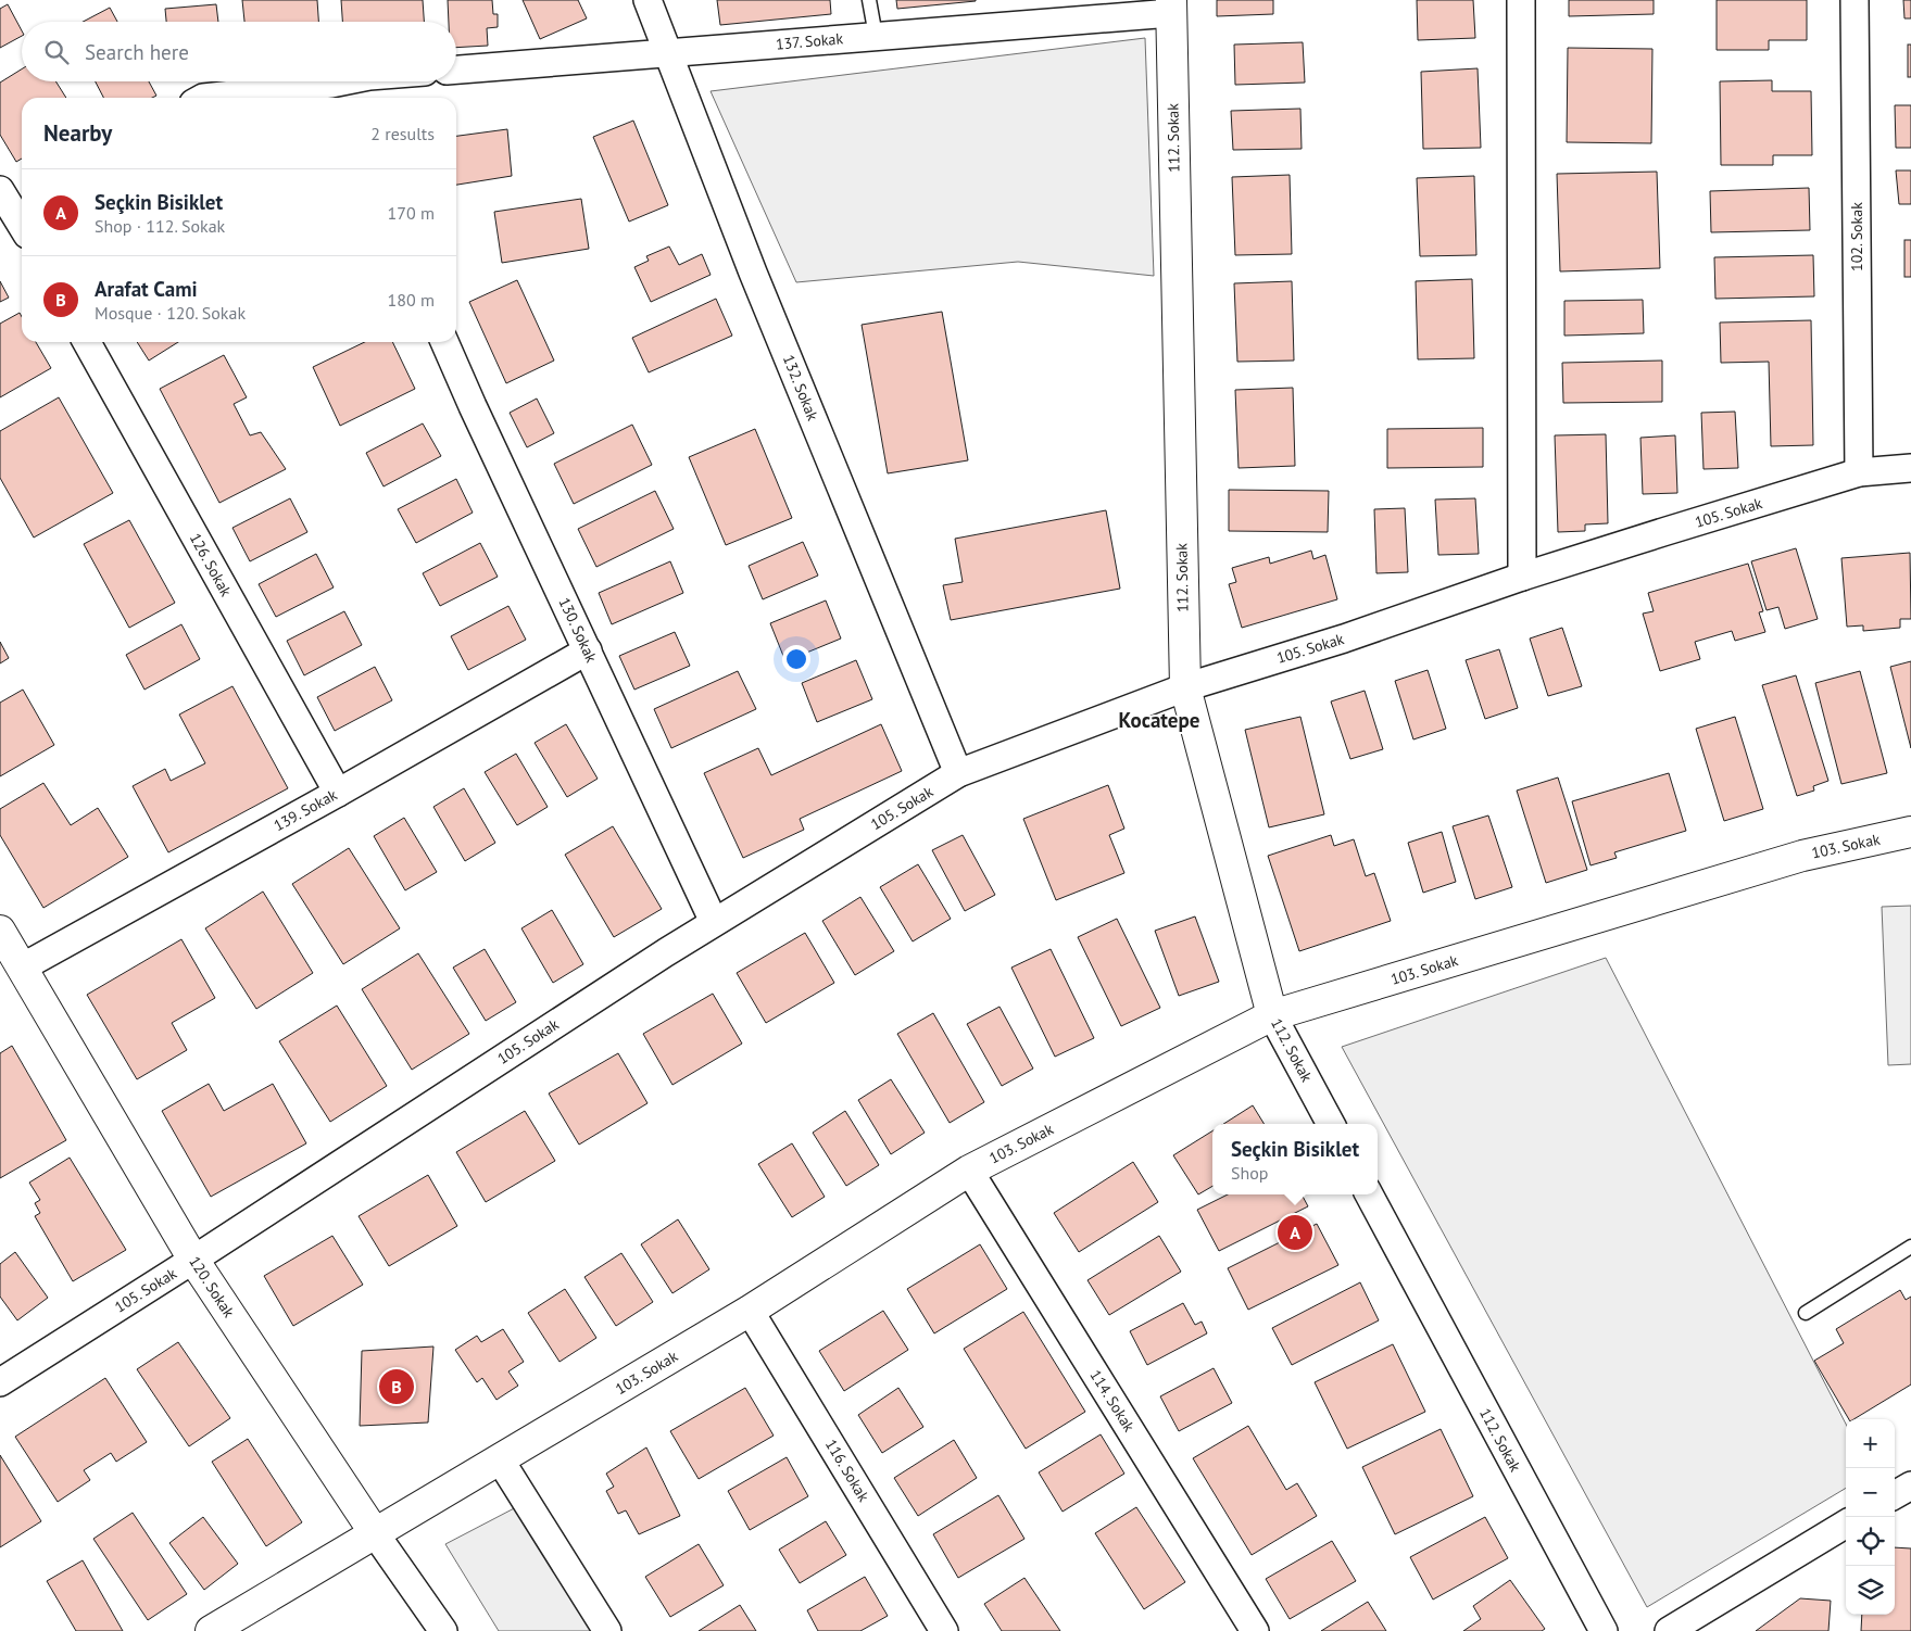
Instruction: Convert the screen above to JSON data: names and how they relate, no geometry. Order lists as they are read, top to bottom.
{
  "streets": {
    "main road": ["112. Sokak", "103. Sokak", "120. Sokak"],
    "street": [
      "137. Sokak",
      "102. Sokak",
      "132. Sokak",
      "105. Sokak",
      "126. Sokak",
      "130. Sokak",
      "139. Sokak",
      "114. Sokak",
      "116. Sokak"
    ]
  },
  "crossings": [
    ["137. Sokak", "112. Sokak"],
    ["137. Sokak", "132. Sokak"],
    ["112. Sokak", "105. Sokak"],
    ["112. Sokak", "103. Sokak"],
    ["102. Sokak", "105. Sokak"],
    ["132. Sokak", "105. Sokak"],
    ["105. Sokak", "130. Sokak"],
    ["105. Sokak", "120. Sokak"],
    ["126. Sokak", "139. Sokak"],
    ["130. Sokak", "139. Sokak"],
    ["139. Sokak", "120. Sokak"],
    ["103. Sokak", "120. Sokak"],
    ["103. Sokak", "114. Sokak"],
    ["103. Sokak", "116. Sokak"]
  ],
  "districts": ["Kocatepe"],
  "page": {
    "search": "Search here",
    "heading": ["Nearby", "2 results"],
    "list": [
      {
        "mark": "A",
        "name": "Seçkin Bisiklet",
        "note": "Shop · 112. Sokak",
        "value": "170 m"
      },
      {
        "mark": "B",
        "name": "Arafat Cami",
        "note": "Mosque · 120. Sokak",
        "value": "180 m"
      }
    ],
    "popup": ["Seçkin Bisiklet", "Shop"],
    "pins": ["A", "B"],
    "map_buttons": ["+", "−"]
  }
}
